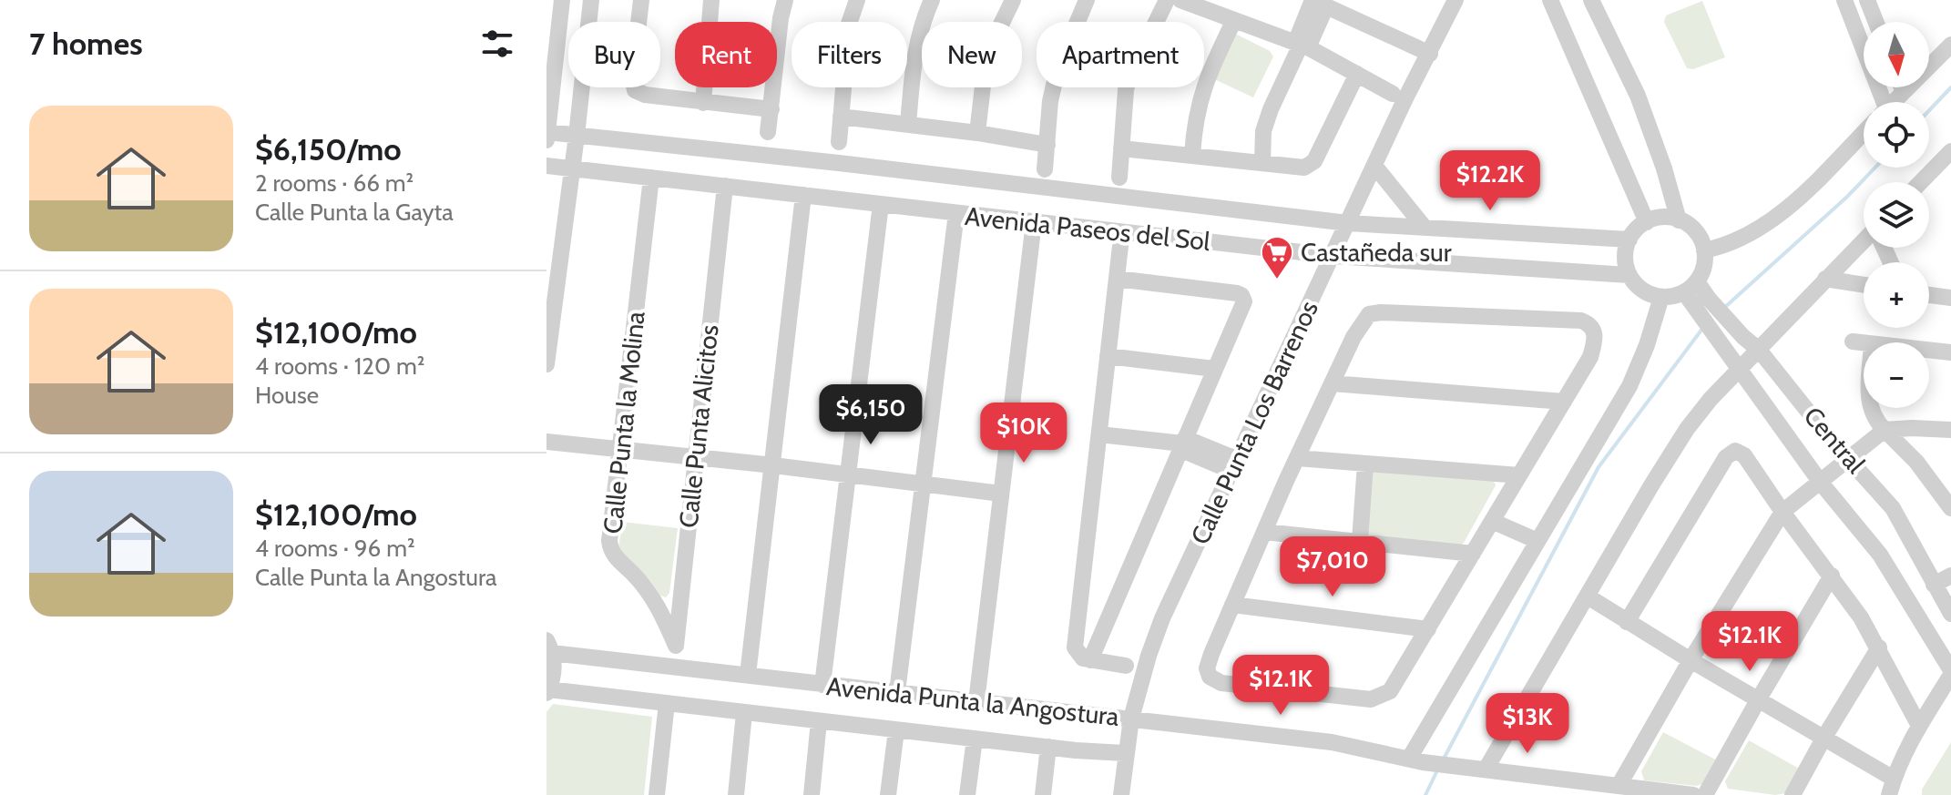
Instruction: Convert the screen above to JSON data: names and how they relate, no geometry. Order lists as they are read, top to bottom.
{
  "streets": {
    "street": [
      "Avenida Paseos del Sol",
      "Calle Punta la Molina",
      "Calle Punta Los Barrenos",
      "Calle Punta Alicitos",
      "Central",
      "Avenida Punta la Angostura"
    ]
  },
  "crossings": [
    ["Avenida Paseos del Sol", "Calle Punta la Molina"],
    ["Avenida Paseos del Sol", "Calle Punta Los Barrenos"],
    ["Avenida Paseos del Sol", "Calle Punta Alicitos"],
    ["Calle Punta la Molina", "Calle Punta Alicitos"],
    ["Calle Punta Los Barrenos", "Avenida Punta la Angostura"],
    ["Calle Punta Alicitos", "Avenida Punta la Angostura"]
  ],
  "places": {
    "supermarket": ["Castañeda sur"]
  },
  "north": "bottom",
  "page": {
    "heading": "7 homes",
    "map_buttons": ["+", "−"],
    "chip": [
      "Buy",
      "Rent",
      "Filters",
      "New",
      "Apartment"
    ],
    "list": [
      {
        "name": "$6,150/mo",
        "note": "2 rooms · 66 m² · Calle Punta la Gayta"
      },
      {
        "name": "$12,100/mo",
        "note": "4 rooms · 120 m² · House"
      },
      {
        "name": "$12,100/mo",
        "note": "4 rooms · 96 m² · Calle Punta la Angostura"
      }
    ],
    "price": [
      "$12.2K",
      "$6,150",
      "$10K",
      "$7,010",
      "$12.1K",
      "$12.1K",
      "$13K"
    ]
  }
}
